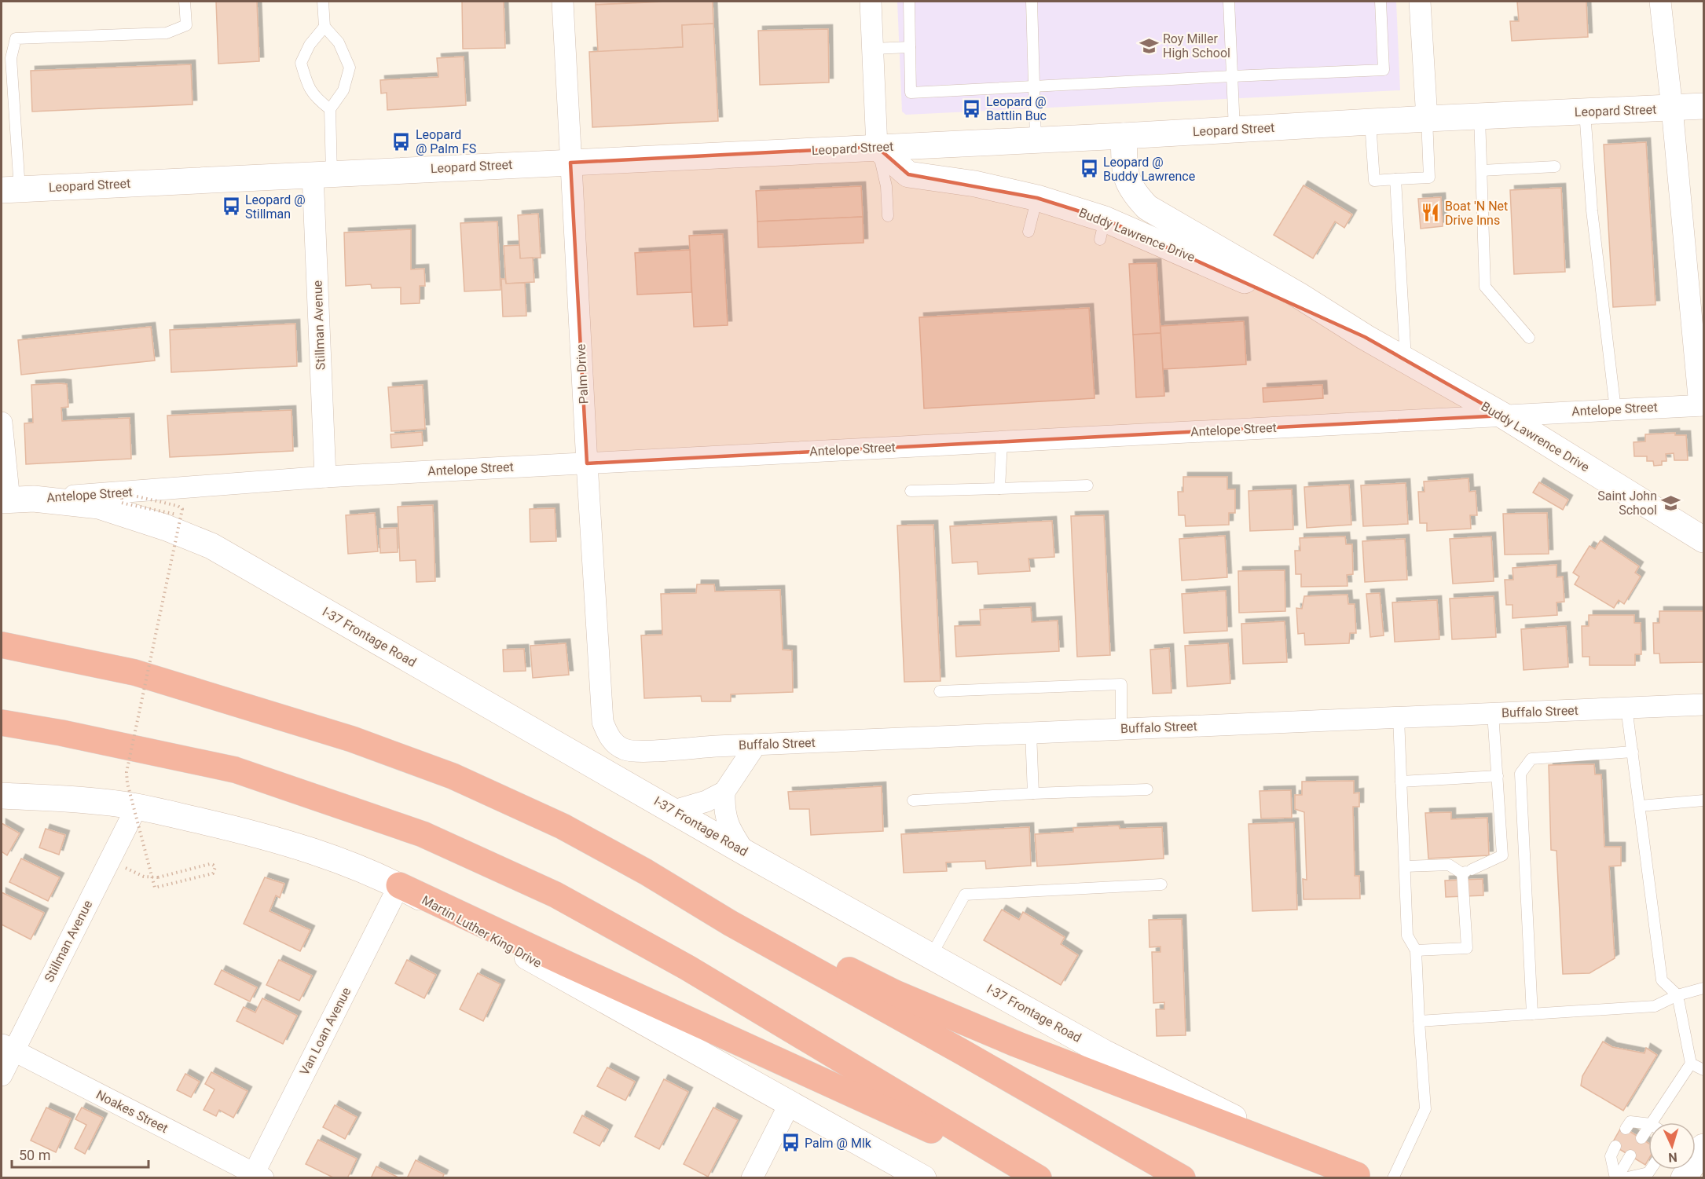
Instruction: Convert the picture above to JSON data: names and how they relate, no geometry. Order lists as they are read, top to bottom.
{
  "streets": {
    "main road": [
      "Leopard Street",
      "Buddy Lawrence Drive",
      "I-37 Frontage Road",
      "Martin Luther King Drive"
    ],
    "street": [
      "Stillman Avenue",
      "Palm Drive",
      "Antelope Street",
      "Buffalo Street",
      "Van Loan Avenue",
      "Noakes Street"
    ]
  },
  "crossings": [
    ["Leopard Street", "Buddy Lawrence Drive"],
    ["Leopard Street", "Stillman Avenue"],
    ["Leopard Street", "Palm Drive"],
    ["Buddy Lawrence Drive", "Antelope Street"],
    ["Stillman Avenue", "Antelope Street"],
    ["Stillman Avenue", "Martin Luther King Drive"],
    ["Stillman Avenue", "Noakes Street"],
    ["Palm Drive", "Antelope Street"],
    ["Palm Drive", "Buffalo Street"],
    ["Antelope Street", "I-37 Frontage Road"],
    ["Martin Luther King Drive", "Van Loan Avenue"],
    ["Van Loan Avenue", "Noakes Street"]
  ],
  "places": {
    "school or university": ["Roy Miller High School", "Saint John School"],
    "bus stop": [
      "Leopard @ Battlin Buc",
      "Leopard @ Palm FS",
      "Leopard @ Buddy Lawrence",
      "Leopard @ Stillman",
      "Palm @ Mlk"
    ],
    "restaurant": ["Boat 'N Net Drive Inns"]
  },
  "scale_bar": "50 m",
  "north": "bottom"
}
